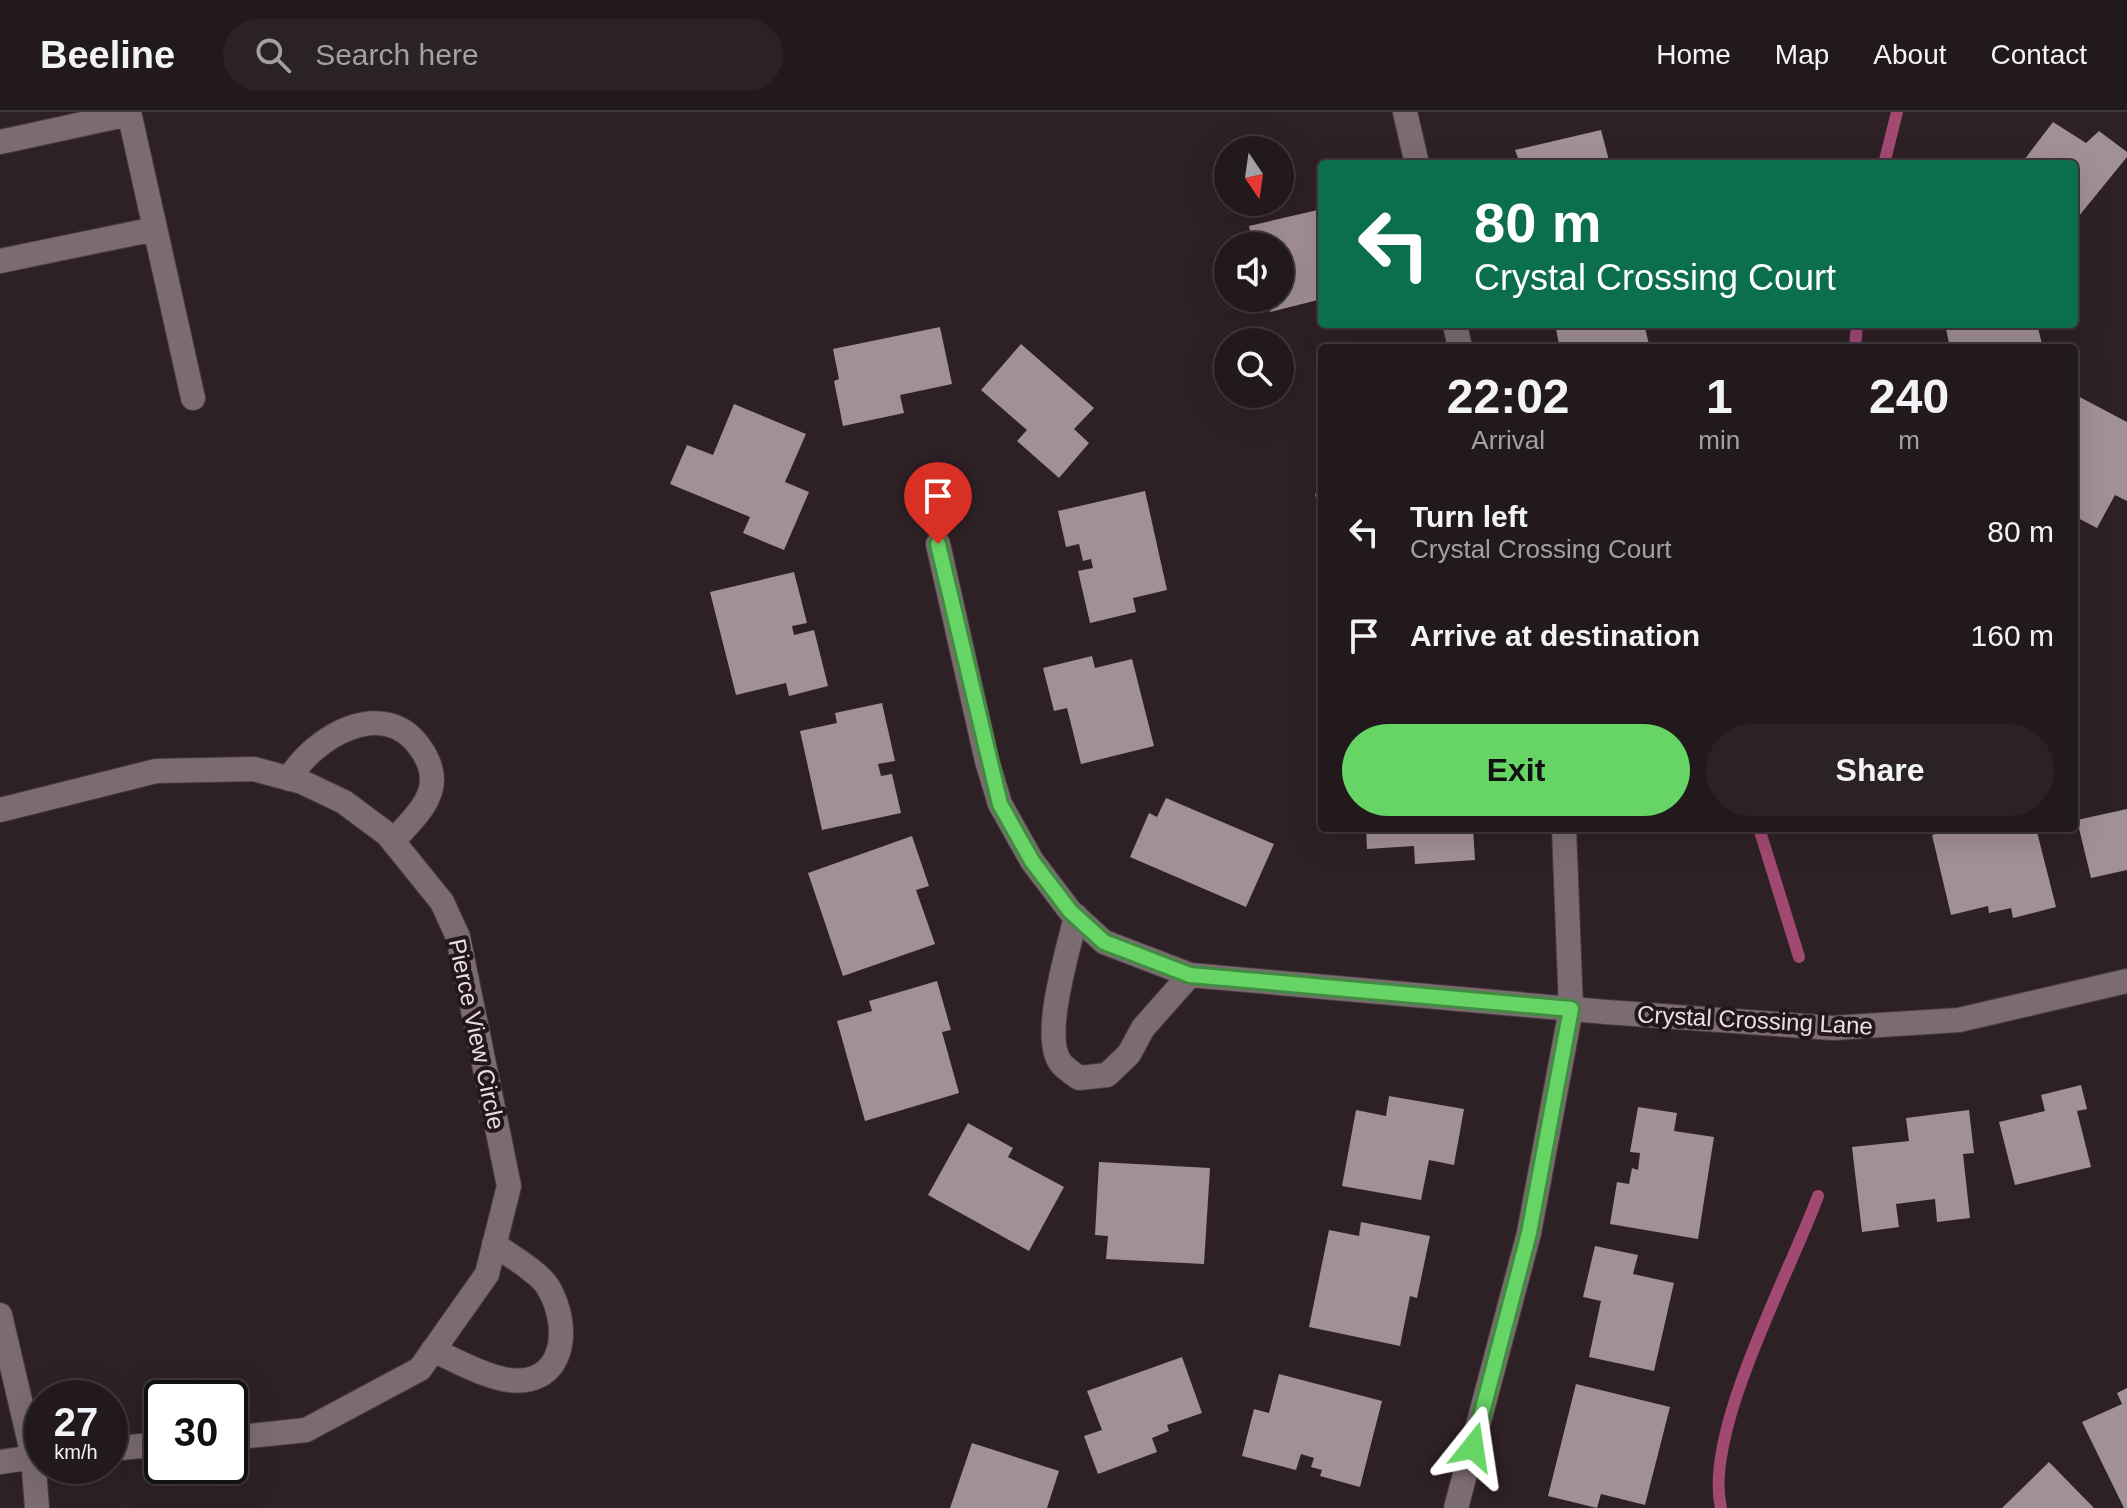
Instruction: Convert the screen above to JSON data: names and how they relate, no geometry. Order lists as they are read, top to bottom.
{
  "streets": {
    "street": ["Crystal Crossing Lane", "Pierce View Circle"]
  },
  "north": "bottom",
  "page": {
    "header": "Beeline",
    "search": "Search here",
    "nav": [
      "Home",
      "Map",
      "About",
      "Contact"
    ],
    "turn": ["80 m", "Crystal Crossing Court"],
    "eta": [
      "22:02",
      "Arrival",
      "1",
      "min",
      "240",
      "m"
    ],
    "list": [
      {
        "name": "Turn left",
        "note": "Crystal Crossing Court",
        "value": "80 m"
      },
      {
        "name": "Arrive at destination",
        "value": "160 m"
      }
    ],
    "buttons": ["Exit", "Share"],
    "speed": "27 km/h",
    "limit": "30"
  }
}
